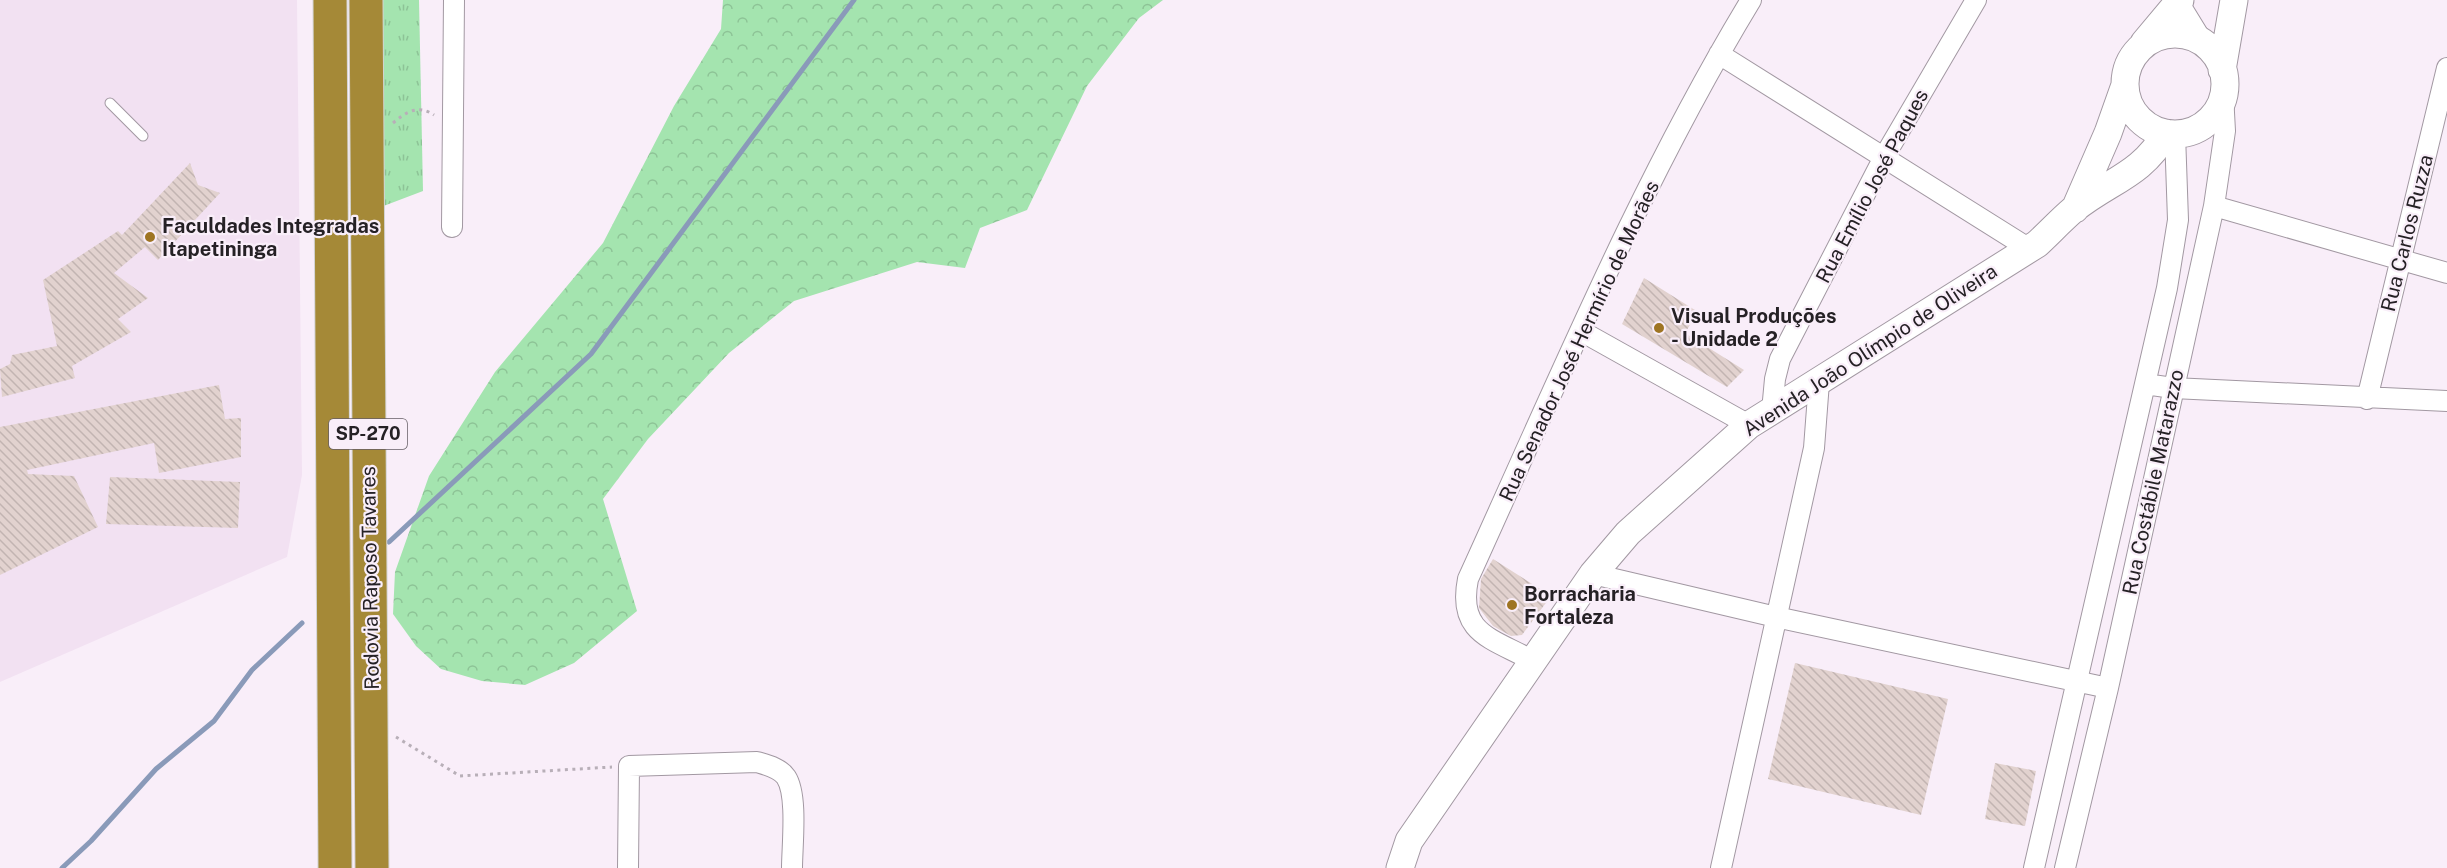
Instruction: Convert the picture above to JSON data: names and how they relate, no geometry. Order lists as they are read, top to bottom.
{
  "streets": {
    "highway": ["SP-270", "Rodovia Raposo Tavares"],
    "main road": ["Avenida João Olímpio de Oliveira"],
    "street": [
      "Rua Emílio José Paques",
      "Rua Carlos Ruzza",
      "Rua Senador José Hermírio de Morães",
      "Rua Costábile Matarazzo"
    ]
  },
  "crossings": [
    ["Rua Emílio José Paques", "Avenida João Olímpio de Oliveira"],
    ["Rua Senador José Hermírio de Morães", "Avenida João Olímpio de Oliveira"],
    ["Avenida João Olímpio de Oliveira", "Rua Costábile Matarazzo"]
  ],
  "places": ["Faculdades Integradas Itapetininga", "Visual Produções - Unidade 2", "Borracharia Fortaleza"]
}
